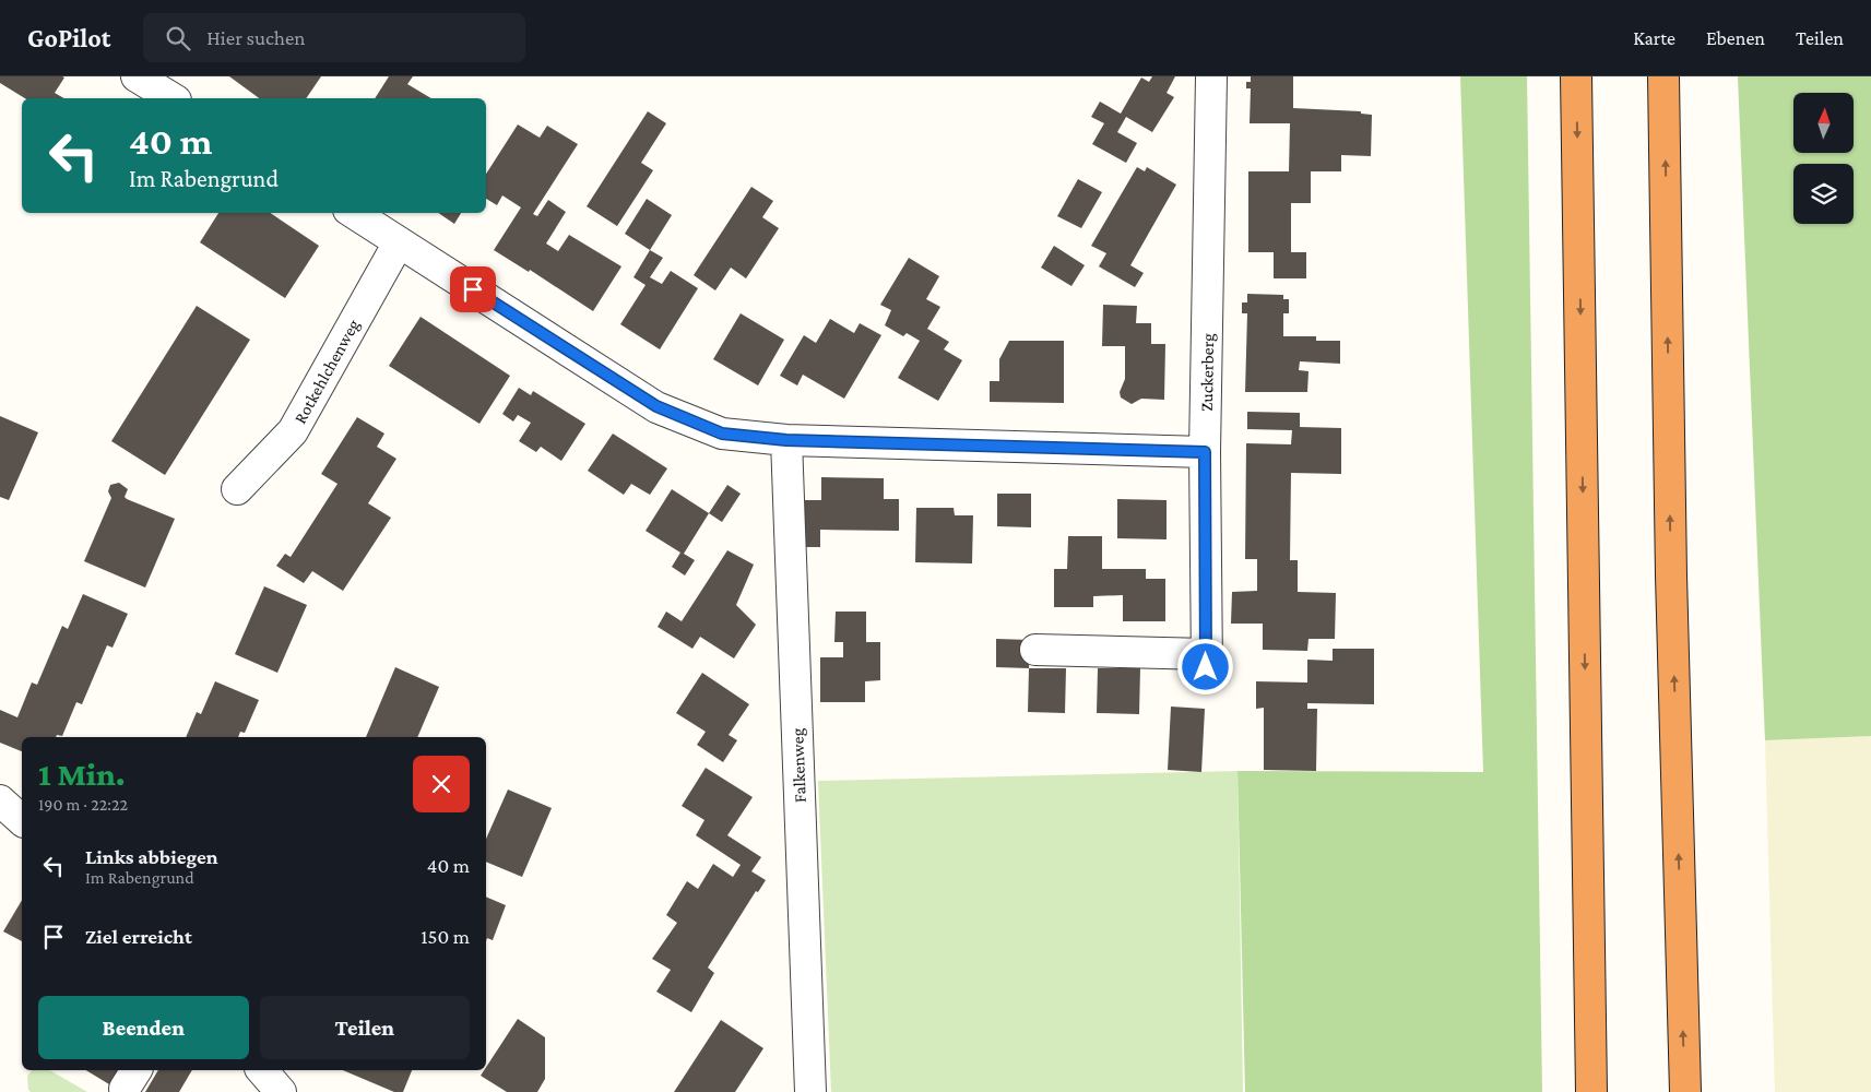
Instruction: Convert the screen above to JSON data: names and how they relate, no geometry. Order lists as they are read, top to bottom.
{
  "streets": {
    "street": ["Rotkehlchenweg", "Zuckerberg", "Falkenweg"]
  },
  "north": "top",
  "page": {
    "header": "GoPilot",
    "search": "Hier suchen",
    "nav": ["Karte", "Ebenen", "Teilen"],
    "turn": ["40 m", "Im Rabengrund"],
    "heading": ["1 Min.", "190 m · 22:22"],
    "list": [
      {
        "name": "Links abbiegen",
        "note": "Im Rabengrund",
        "value": "40 m"
      },
      {
        "name": "Ziel erreicht",
        "value": "150 m"
      }
    ],
    "buttons": ["Beenden", "Teilen"]
  }
}
